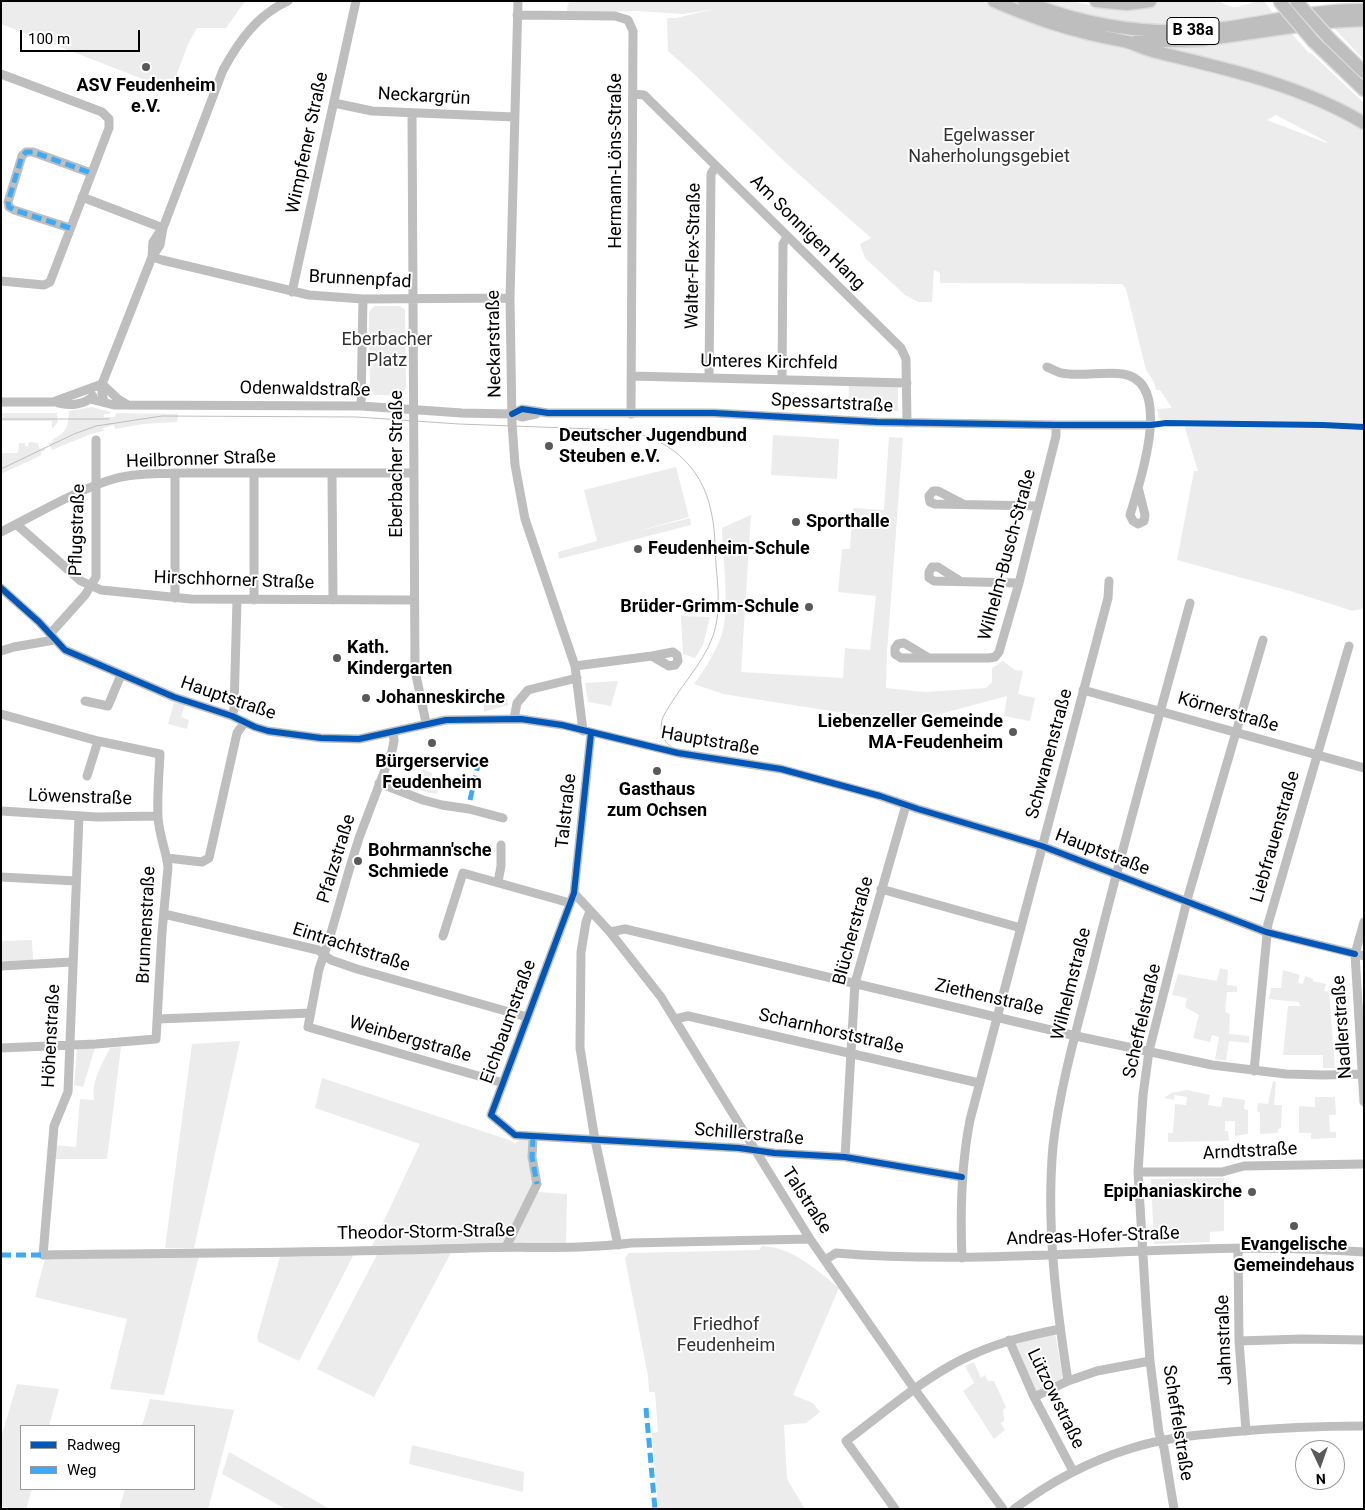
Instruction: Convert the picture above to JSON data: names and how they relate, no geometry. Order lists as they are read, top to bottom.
{
  "streets": {
    "highway": ["B 38a"],
    "street": [
      "Neckargrün",
      "Wimpfener Straße",
      "Hermann-Löns-Straße",
      "Am Sonnigen Hang",
      "Walter-Flex-Straße",
      "Brunnenpfad",
      "Neckarstraße",
      "Unteres Kirchfeld",
      "Odenwaldstraße",
      "Spessartstraße",
      "Heilbronner Straße",
      "Eberbacher Straße",
      "Pflugstraße",
      "Wilhelm-Busch-Straße",
      "Hirschhorner Straße",
      "Hauptstraße",
      "Körnerstraße",
      "Schwanenstraße",
      "Löwenstraße",
      "Talstraße",
      "Liebfrauenstraße",
      "Pfalzstraße",
      "Brunnenstraße",
      "Blücherstraße",
      "Eintrachtstraße",
      "Wilhelmstraße",
      "Ziethenstraße",
      "Scheffelstraße",
      "Eichbaumstraße",
      "Nadlerstraße",
      "Scharnhorststraße",
      "Höhenstraße",
      "Weinbergstraße",
      "Schillerstraße",
      "Arndtstraße",
      "Theodor-Storm-Straße",
      "Andreas-Hofer-Straße",
      "Jahnstraße",
      "Lützowstraße"
    ]
  },
  "crossings": [
    ["Neckargrün", "Wimpfener Straße"],
    ["Neckargrün", "Neckarstraße"],
    ["Neckargrün", "Eberbacher Straße"],
    ["Wimpfener Straße", "Brunnenpfad"],
    ["Hermann-Löns-Straße", "Am Sonnigen Hang"],
    ["Hermann-Löns-Straße", "Neckarstraße"],
    ["Hermann-Löns-Straße", "Unteres Kirchfeld"],
    ["Hermann-Löns-Straße", "Spessartstraße"],
    ["Am Sonnigen Hang", "Walter-Flex-Straße"],
    ["Am Sonnigen Hang", "Unteres Kirchfeld"],
    ["Am Sonnigen Hang", "Spessartstraße"],
    ["Walter-Flex-Straße", "Unteres Kirchfeld"],
    ["Brunnenpfad", "Neckarstraße"],
    ["Brunnenpfad", "Eberbacher Straße"],
    ["Neckarstraße", "Odenwaldstraße"],
    ["Neckarstraße", "Spessartstraße"],
    ["Neckarstraße", "Hauptstraße"],
    ["Neckarstraße", "Talstraße"],
    ["Odenwaldstraße", "Spessartstraße"],
    ["Odenwaldstraße", "Eberbacher Straße"],
    ["Spessartstraße", "Wilhelm-Busch-Straße"],
    ["Heilbronner Straße", "Eberbacher Straße"],
    ["Heilbronner Straße", "Pflugstraße"],
    ["Heilbronner Straße", "Hirschhorner Straße"],
    ["Eberbacher Straße", "Hirschhorner Straße"],
    ["Eberbacher Straße", "Hauptstraße"],
    ["Pflugstraße", "Hirschhorner Straße"],
    ["Pflugstraße", "Hauptstraße"],
    ["Hauptstraße", "Schwanenstraße"],
    ["Hauptstraße", "Talstraße"],
    ["Hauptstraße", "Liebfrauenstraße"],
    ["Hauptstraße", "Pfalzstraße"],
    ["Hauptstraße", "Blücherstraße"],
    ["Hauptstraße", "Wilhelmstraße"],
    ["Hauptstraße", "Scheffelstraße"],
    ["Hauptstraße", "Nadlerstraße"],
    ["Körnerstraße", "Schwanenstraße"],
    ["Körnerstraße", "Liebfrauenstraße"],
    ["Körnerstraße", "Wilhelmstraße"],
    ["Körnerstraße", "Scheffelstraße"],
    ["Schwanenstraße", "Ziethenstraße"],
    ["Schwanenstraße", "Scharnhorststraße"],
    ["Schwanenstraße", "Schillerstraße"],
    ["Schwanenstraße", "Andreas-Hofer-Straße"],
    ["Löwenstraße", "Brunnenstraße"],
    ["Löwenstraße", "Höhenstraße"],
    ["Talstraße", "Ziethenstraße"],
    ["Talstraße", "Eichbaumstraße"],
    ["Talstraße", "Scharnhorststraße"],
    ["Talstraße", "Schillerstraße"],
    ["Talstraße", "Theodor-Storm-Straße"],
    ["Talstraße", "Andreas-Hofer-Straße"],
    ["Liebfrauenstraße", "Ziethenstraße"],
    ["Pfalzstraße", "Eintrachtstraße"],
    ["Pfalzstraße", "Weinbergstraße"],
    ["Brunnenstraße", "Eintrachtstraße"],
    ["Brunnenstraße", "Höhenstraße"],
    ["Blücherstraße", "Ziethenstraße"],
    ["Blücherstraße", "Scharnhorststraße"],
    ["Blücherstraße", "Schillerstraße"],
    ["Eintrachtstraße", "Eichbaumstraße"],
    ["Wilhelmstraße", "Ziethenstraße"],
    ["Wilhelmstraße", "Andreas-Hofer-Straße"],
    ["Ziethenstraße", "Scheffelstraße"],
    ["Ziethenstraße", "Nadlerstraße"],
    ["Scheffelstraße", "Arndtstraße"],
    ["Scheffelstraße", "Andreas-Hofer-Straße"],
    ["Eichbaumstraße", "Weinbergstraße"],
    ["Eichbaumstraße", "Schillerstraße"],
    ["Höhenstraße", "Theodor-Storm-Straße"],
    ["Andreas-Hofer-Straße", "Jahnstraße"]
  ],
  "parks": ["Egelwasser Naherholungsgebiet", "Eberbacher Platz", "Friedhof Feudenheim"],
  "places": [
    "ASV Feudenheim e.V.",
    "Deutscher Jugendbund Steuben e.V.",
    "Sporthalle",
    "Feudenheim-Schule",
    "Brüder-Grimm-Schule",
    "Kath. Kindergarten",
    "Johanneskirche",
    "Liebenzeller Gemeinde MA-Feudenheim",
    "Bürgerservice Feudenheim",
    "Gasthaus zum Ochsen",
    "Bohrmann'sche Schmiede",
    "Epiphaniaskirche",
    "Evangelische Gemeindehaus"
  ],
  "legend": ["Radweg", "Weg"],
  "scale_bar": "100 m",
  "north": "bottom"
}
